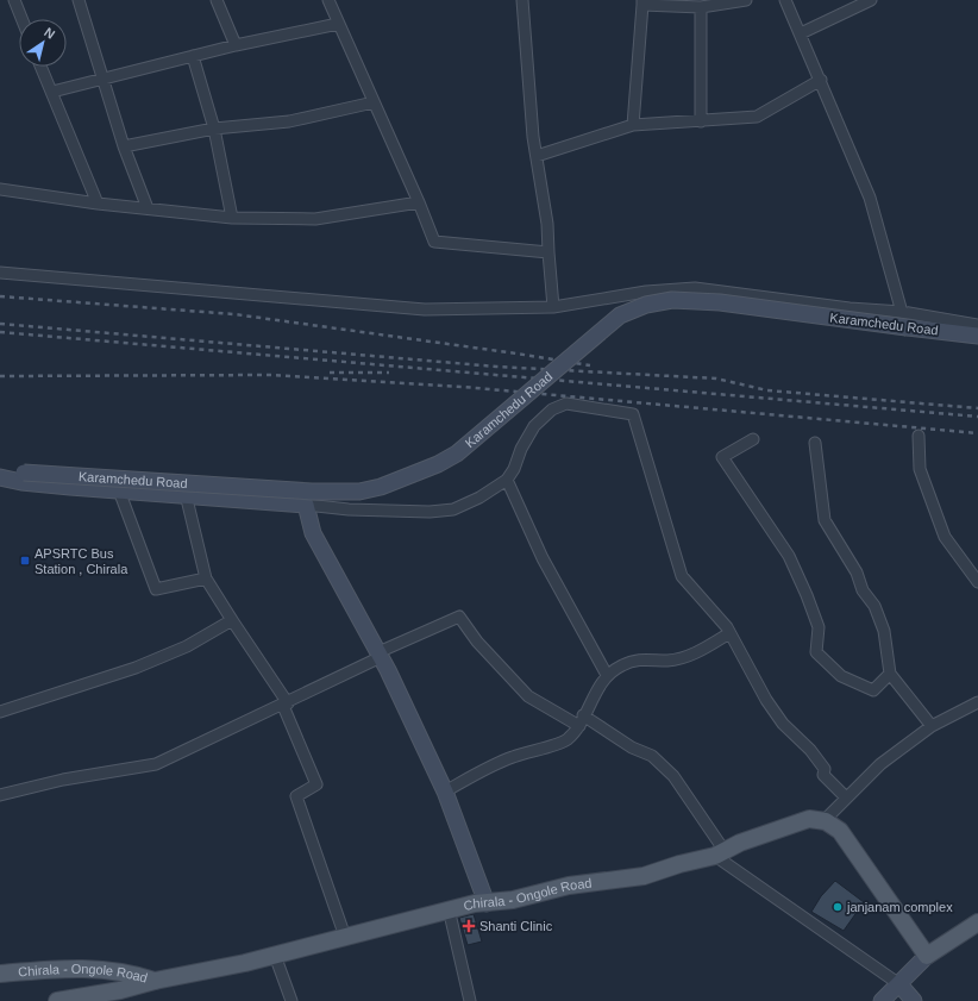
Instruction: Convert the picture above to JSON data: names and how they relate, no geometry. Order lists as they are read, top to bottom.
{
  "streets": {
    "main road": ["Chirala - Ongole Road"],
    "street": ["Karamchedu Road"]
  },
  "places": {
    "transit": ["APSRTC Bus Station , Chirala"],
    "other": ["janjanam complex"],
    "health": ["Shanti Clinic"]
  },
  "north": "top right"
}
